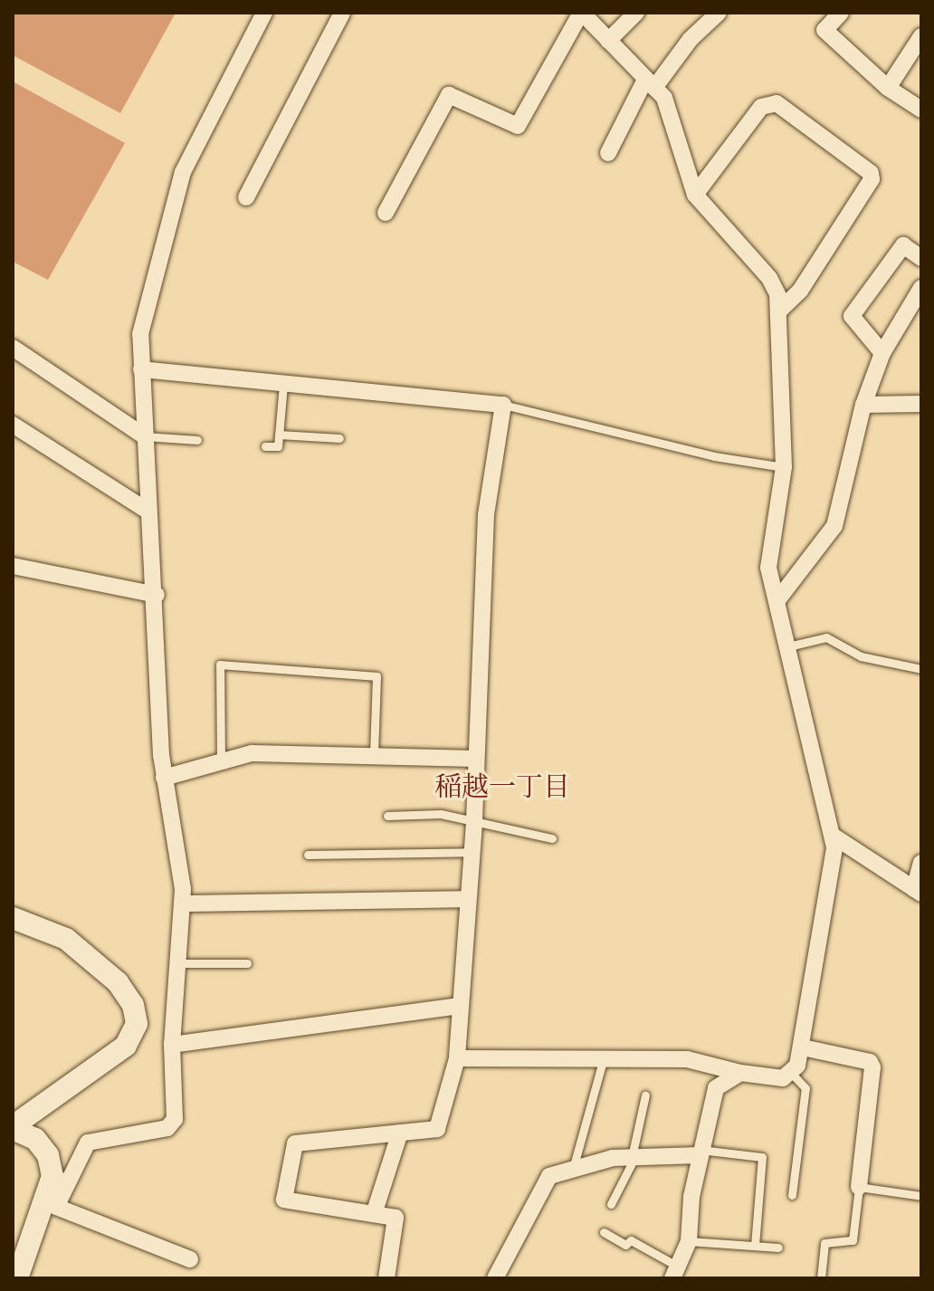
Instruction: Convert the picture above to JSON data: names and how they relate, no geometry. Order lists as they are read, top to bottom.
{
  "districts": ["稲越一丁目"]
}
